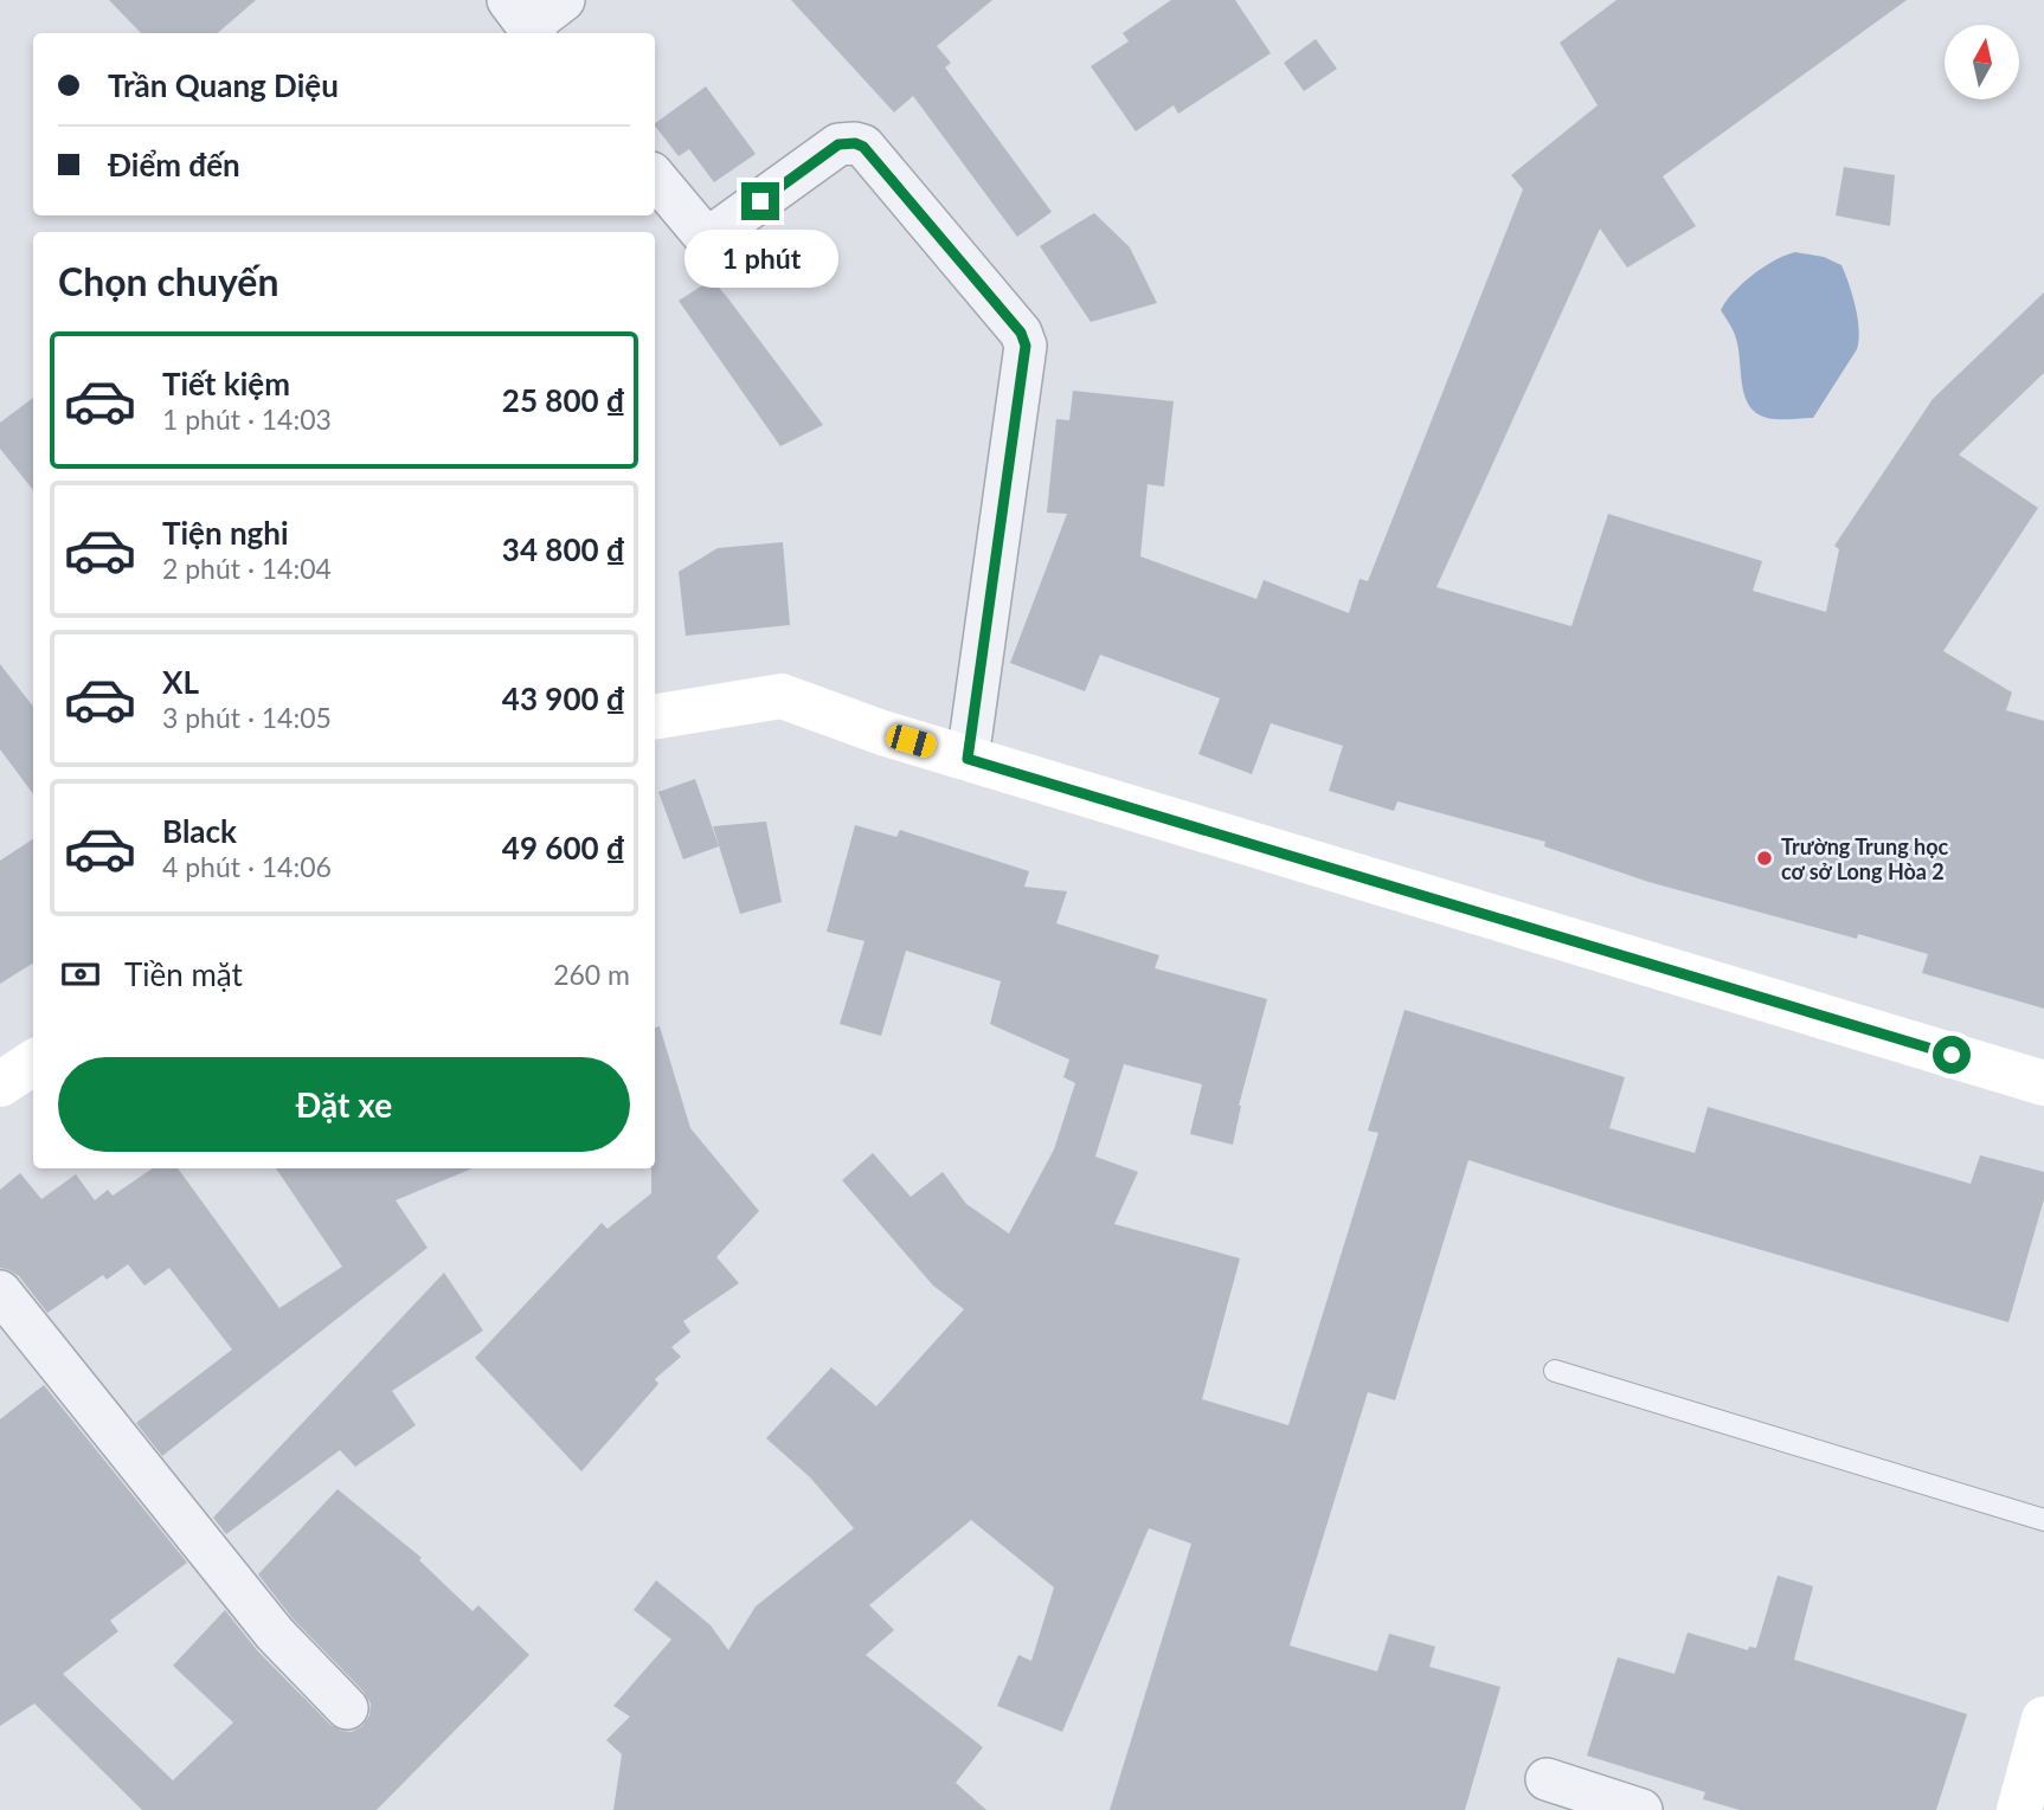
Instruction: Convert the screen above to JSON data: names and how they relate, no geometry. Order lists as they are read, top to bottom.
{
  "places": ["Trường Trung học cơ sở Long Hòa 2"],
  "north": "top",
  "page": {
    "banner": ["Trần Quang Diệu", "Điểm đến"],
    "bubble": "1 phút",
    "heading": "Chọn chuyến",
    "list": [
      {
        "name": "Tiết kiệm",
        "note": "1 phút · 14:03",
        "value": "25 800 ₫"
      },
      {
        "name": "Tiện nghi",
        "note": "2 phút · 14:04",
        "value": "34 800 ₫"
      },
      {
        "name": "XL",
        "note": "3 phút · 14:05",
        "value": "43 900 ₫"
      },
      {
        "name": "Black",
        "note": "4 phút · 14:06",
        "value": "49 600 ₫"
      }
    ],
    "pay": ["Tiền mặt", "260 m"],
    "buttons": "Đặt xe"
  }
}
